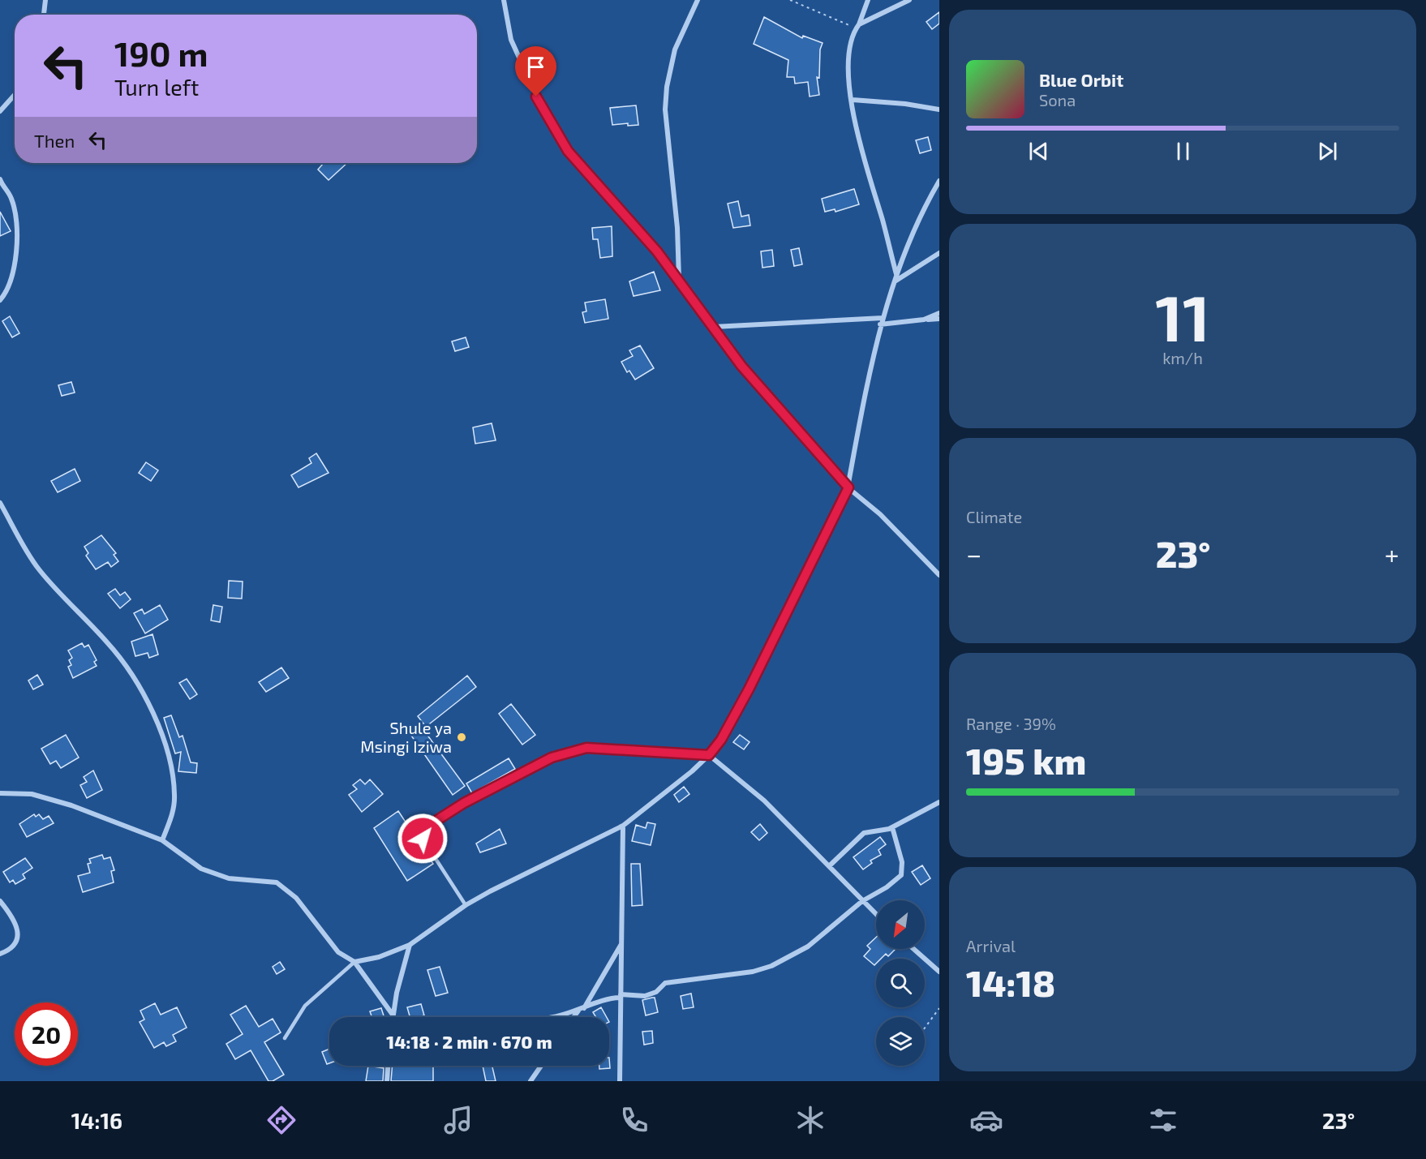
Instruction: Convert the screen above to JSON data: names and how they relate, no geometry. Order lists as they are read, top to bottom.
{
  "places": ["Shule ya Msingi Iziwa"],
  "north": "bottom left",
  "page": {
    "turn": ["190 m", "Turn left"],
    "song": ["Blue Orbit", "Sona"],
    "then": "Then",
    "tile": [
      ["11", "km/h"],
      "Climate",
      ["Range · 39%", "195 km"],
      ["Arrival", "14:18"]
    ],
    "heat": ["−", "23°", "+"],
    "limit": "20",
    "trip": "14:18 · 2 min · 670 m",
    "tabs": ["14:16", "23°"]
  }
}
